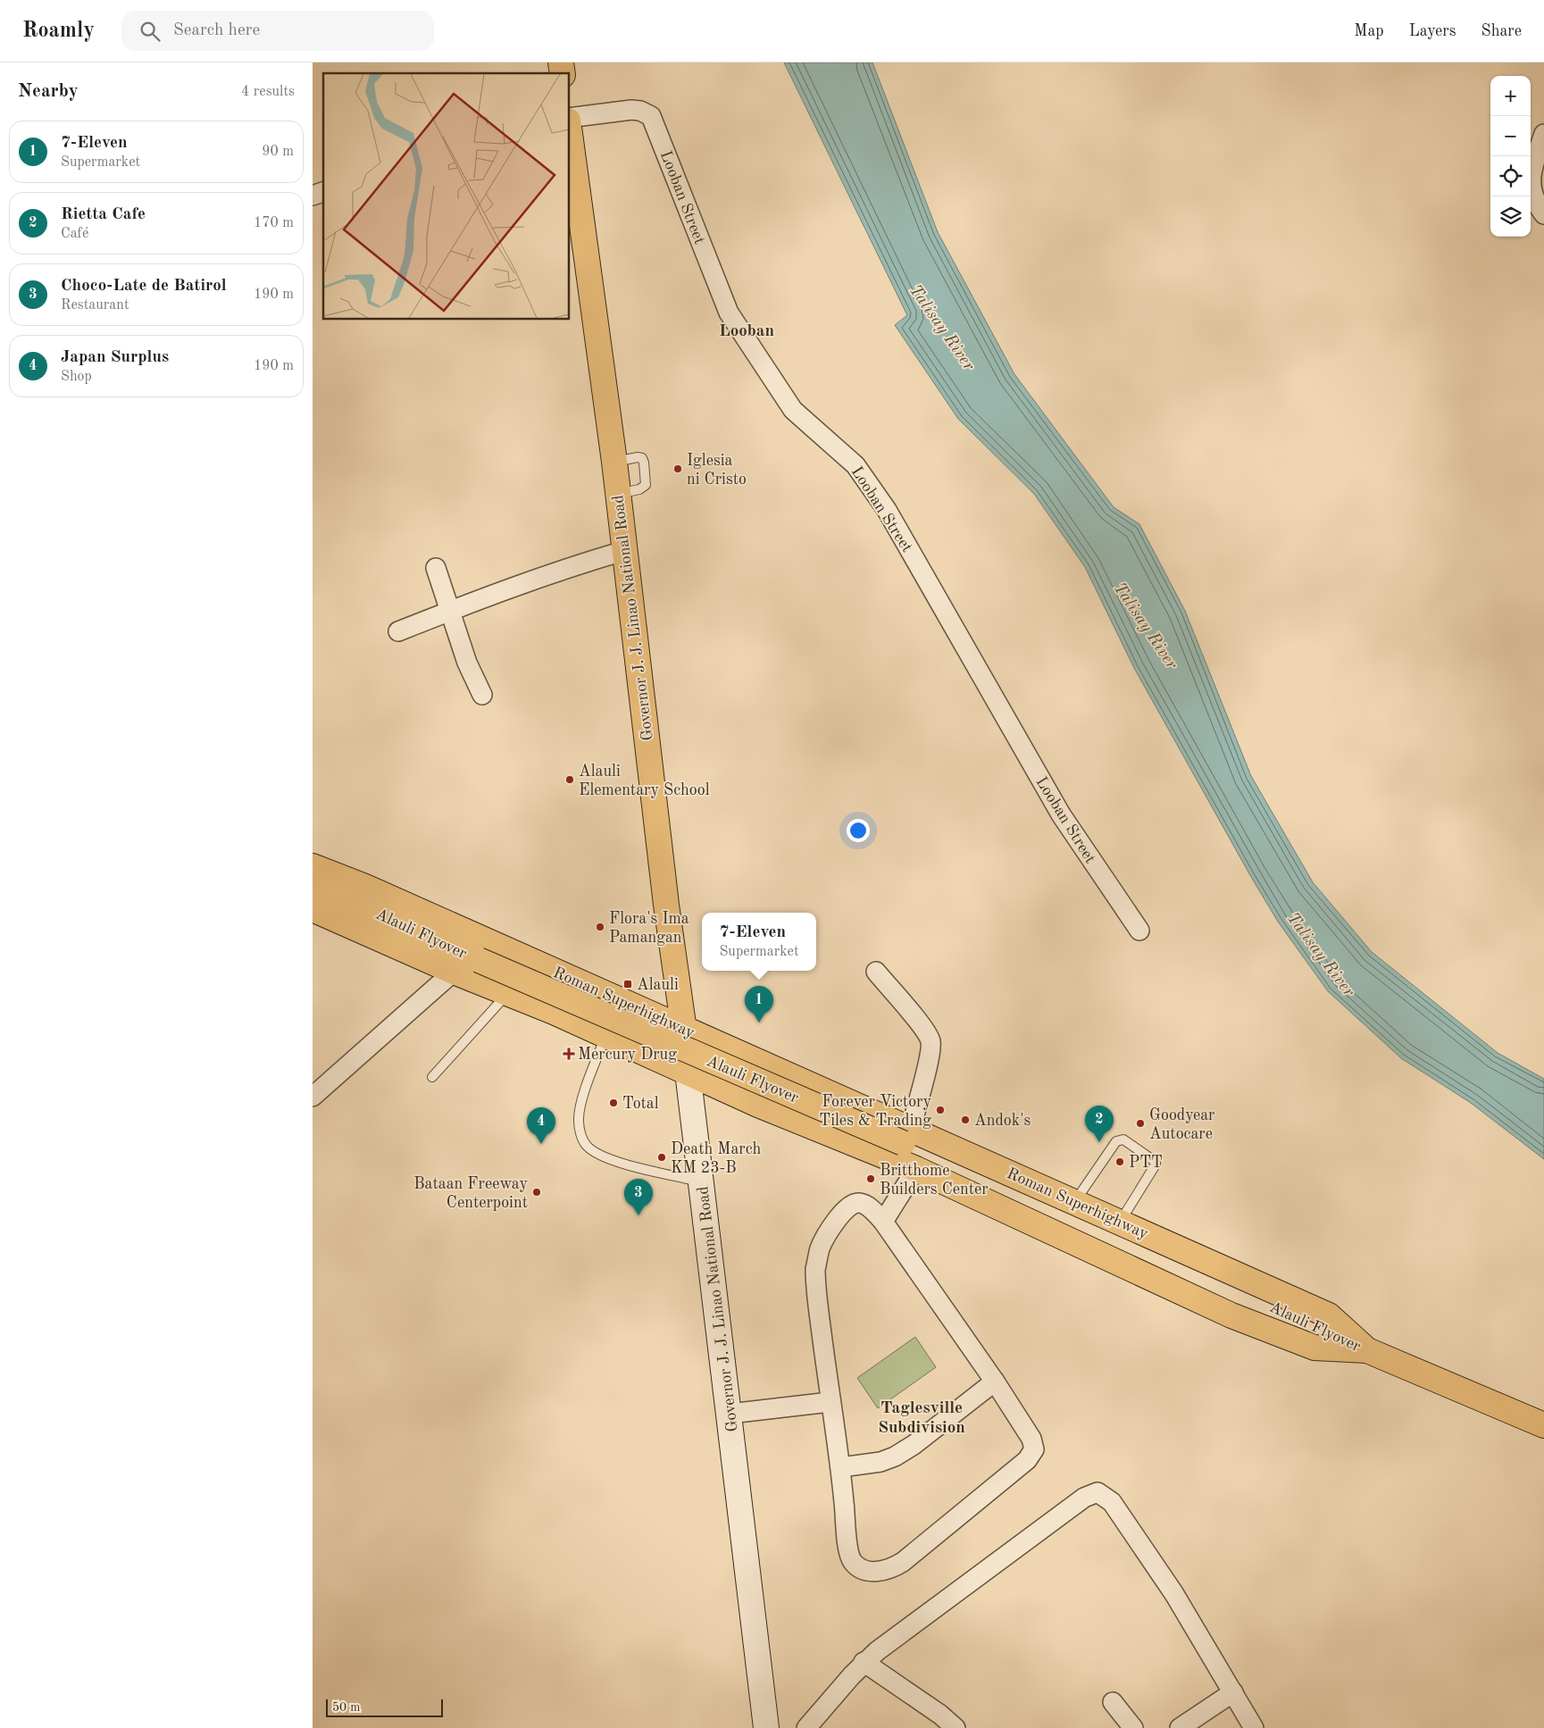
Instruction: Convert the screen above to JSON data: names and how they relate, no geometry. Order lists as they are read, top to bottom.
{
  "streets": {
    "main road": ["Governor J. J. Linao National Road", "Alauli Flyover", "Roman Superhighway"],
    "street": ["Looban Street"]
  },
  "crossings": [
    ["Governor J. J. Linao National Road", "Roman Superhighway"],
    ["Alauli Flyover", "Roman Superhighway"]
  ],
  "districts": ["Looban", "Taglesville Subdivision"],
  "water": ["Talisay River"],
  "places": {
    "other": [
      "Iglesia ni Cristo",
      "Alauli Elementary School",
      "Flora's Ima Pamangan",
      "Total",
      "Forever Victory Tiles & Trading",
      "Andok's",
      "Goodyear Autocare",
      "Death March KM 23-B",
      "PTT",
      "Britthome Builders Center",
      "Bataan Freeway Centerpoint"
    ],
    "transit": ["Alauli"],
    "health": ["Mercury Drug"]
  },
  "scale_bar": "50 m",
  "page": {
    "header": "Roamly",
    "search": "Search here",
    "nav": ["Map", "Layers", "Share"],
    "heading": ["Nearby", "4 results"],
    "map_buttons": ["+", "−"],
    "list": [
      {
        "mark": "1",
        "name": "7-Eleven",
        "note": "Supermarket",
        "value": "90 m"
      },
      {
        "mark": "2",
        "name": "Rietta Cafe",
        "note": "Café",
        "value": "170 m"
      },
      {
        "mark": "3",
        "name": "Choco-Late de Batirol",
        "note": "Restaurant",
        "value": "190 m"
      },
      {
        "mark": "4",
        "name": "Japan Surplus",
        "note": "Shop",
        "value": "190 m"
      }
    ],
    "popup": ["7-Eleven", "Supermarket"],
    "pins": [
      "1",
      "2",
      "4",
      "3"
    ],
    "scale": "50 m"
  }
}
